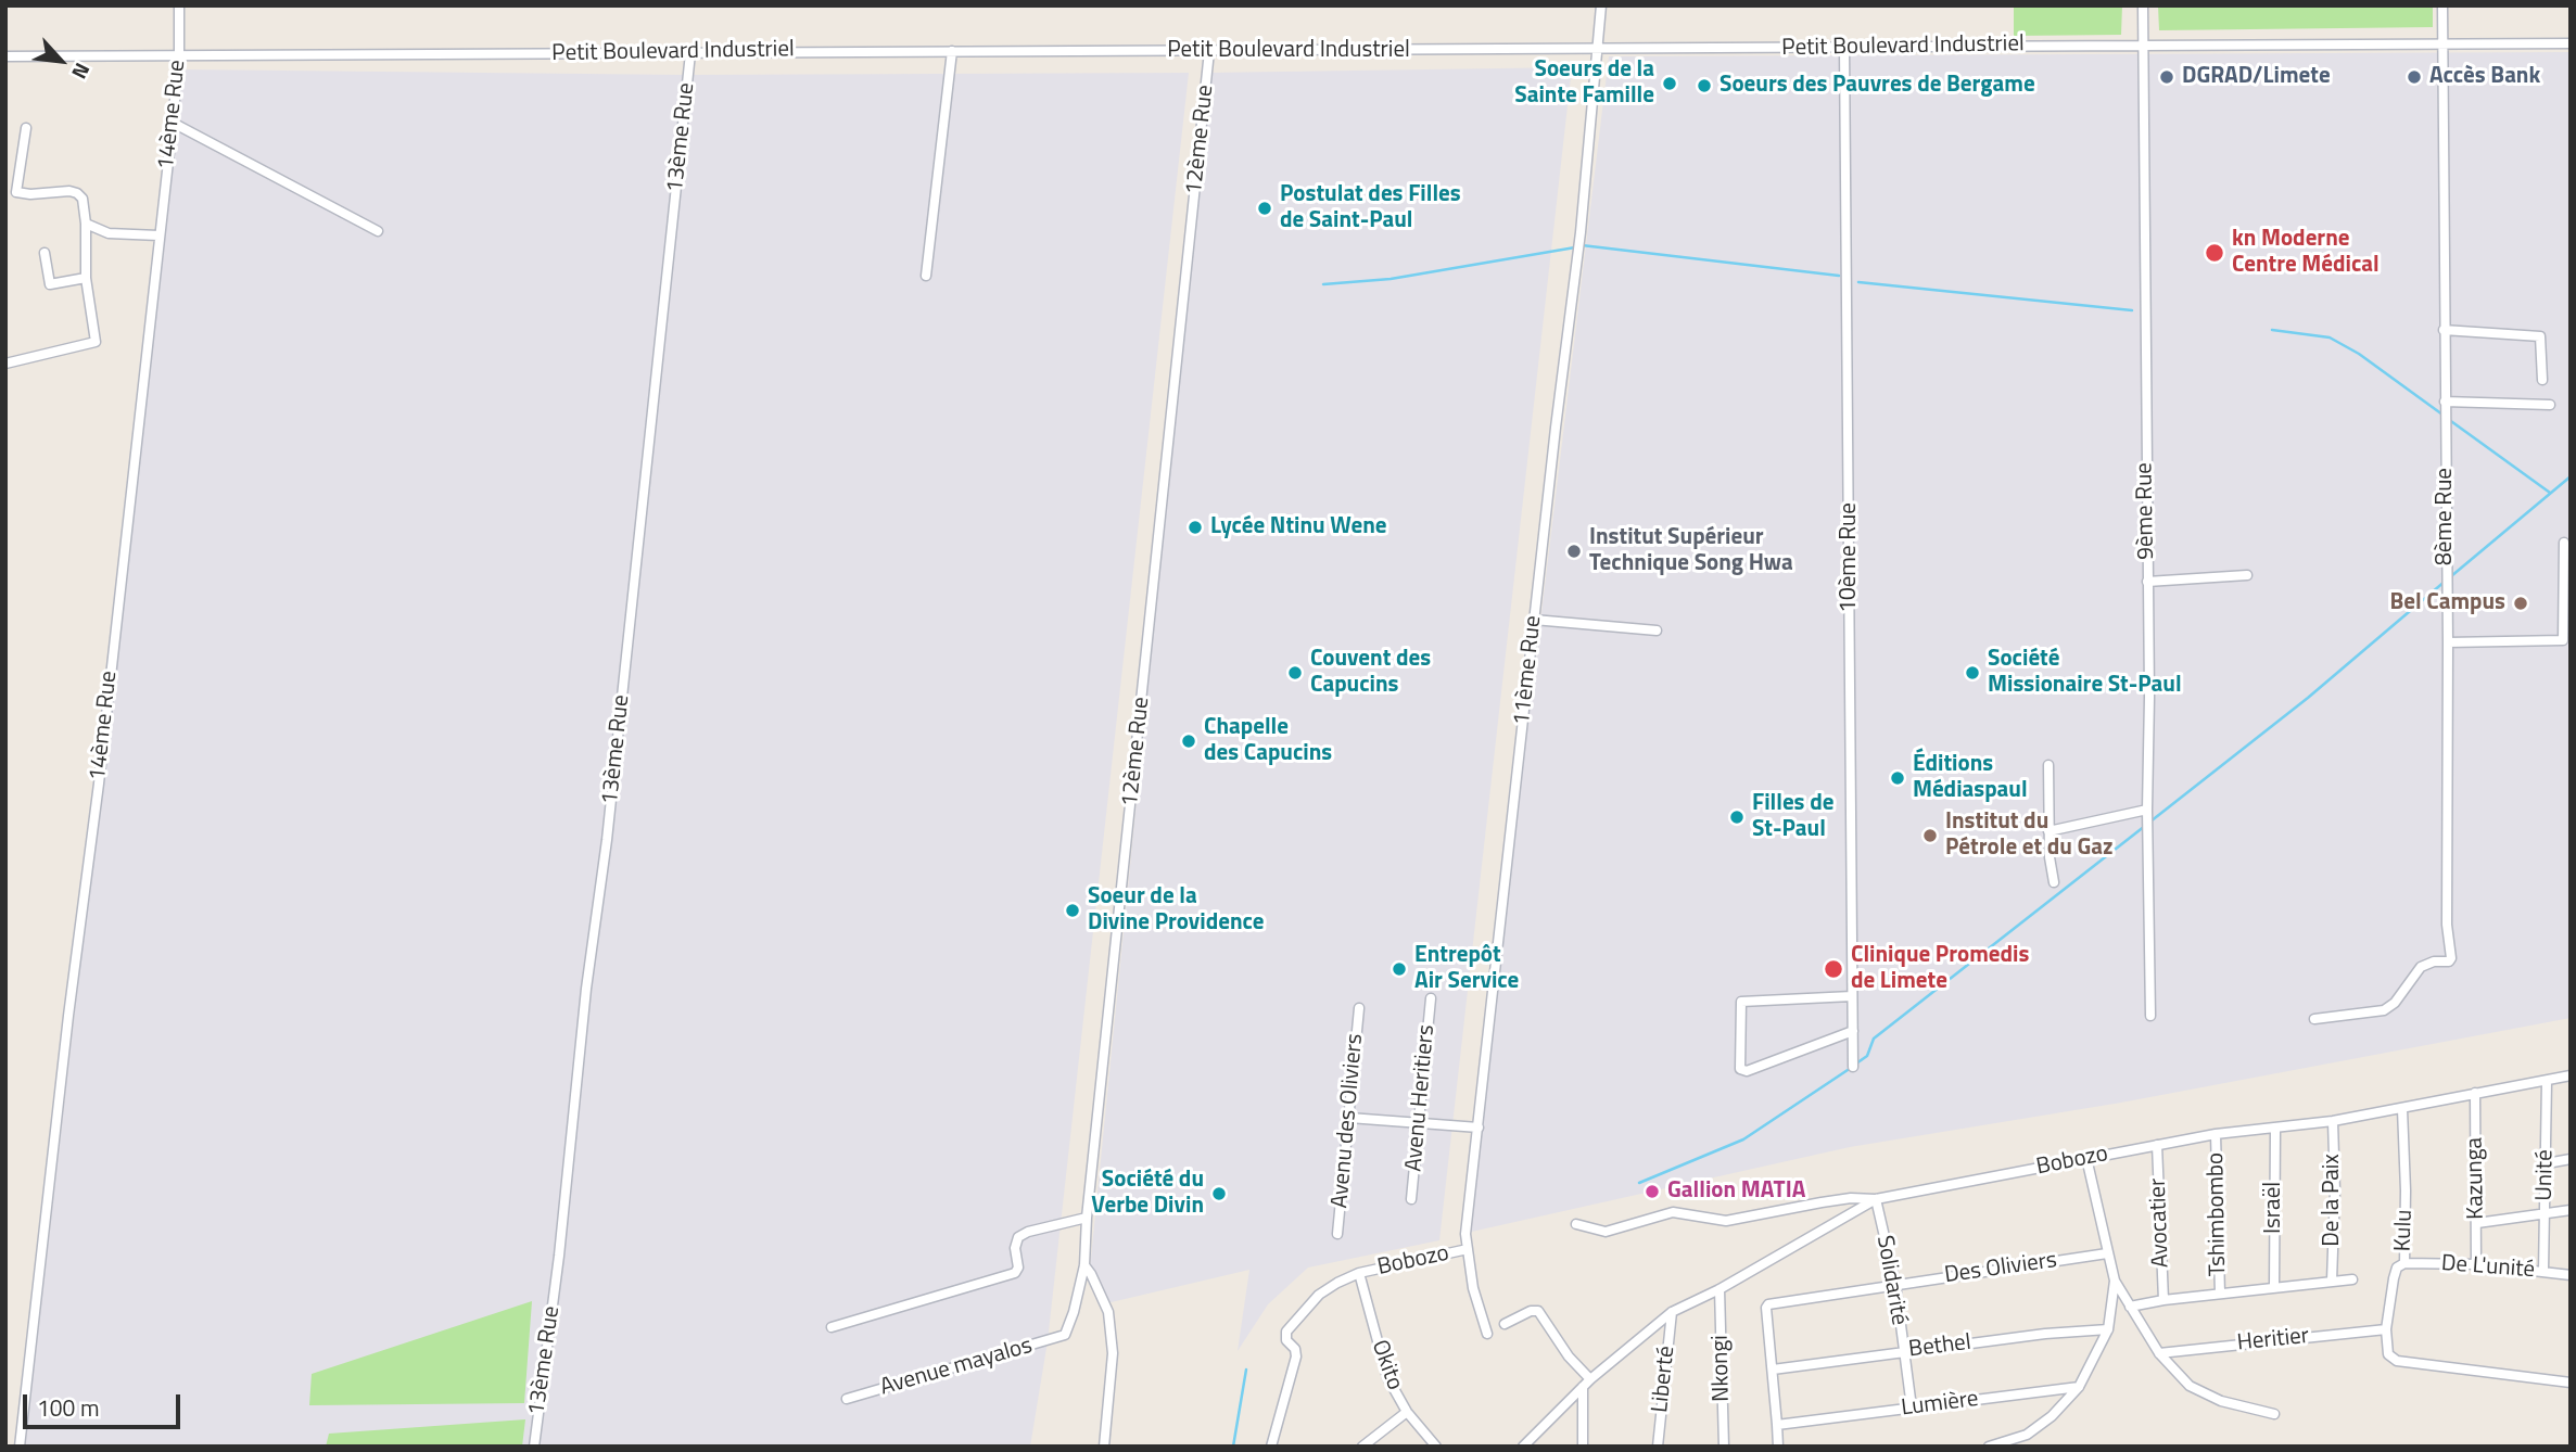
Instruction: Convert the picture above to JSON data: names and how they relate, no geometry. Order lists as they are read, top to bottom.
{
  "streets": {
    "street": [
      "Petit Boulevard Industriel",
      "14ème Rue",
      "13ème Rue",
      "12ème Rue",
      "9ème Rue",
      "8ème Rue",
      "10ème Rue",
      "11ème Rue",
      "Avenu Heritiers",
      "Avenu des Oliviers",
      "Bobozo",
      "Unité",
      "Kazunga",
      "De la Paix",
      "Israël",
      "Tshimbombo",
      "Avocatier",
      "Kulu",
      "De L'unité",
      "Des Oliviers",
      "Solidarité",
      "Heritier",
      "Bethel",
      "Okito",
      "Avenue mayalos",
      "Nkongi",
      "Liberté",
      "Lumière"
    ]
  },
  "crossings": [
    ["Petit Boulevard Industriel", "14ème Rue"],
    ["Petit Boulevard Industriel", "13ème Rue"],
    ["Petit Boulevard Industriel", "12ème Rue"],
    ["Petit Boulevard Industriel", "9ème Rue"],
    ["Petit Boulevard Industriel", "8ème Rue"],
    ["Petit Boulevard Industriel", "10ème Rue"],
    ["Petit Boulevard Industriel", "11ème Rue"],
    ["12ème Rue", "Avenue mayalos"],
    ["11ème Rue", "Bobozo"],
    ["Bobozo", "Unité"],
    ["Bobozo", "Kazunga"],
    ["Bobozo", "De la Paix"],
    ["Bobozo", "Israël"],
    ["Bobozo", "Tshimbombo"],
    ["Bobozo", "Avocatier"],
    ["Bobozo", "Kulu"],
    ["Bobozo", "Solidarité"],
    ["Bobozo", "Okito"],
    ["Unité", "De L'unité"],
    ["Kazunga", "De L'unité"],
    ["Kulu", "De L'unité"],
    ["Kulu", "Heritier"],
    ["Des Oliviers", "Solidarité"],
    ["Solidarité", "Bethel"],
    ["Solidarité", "Lumière"]
  ],
  "places": [
    "DGRAD/Limete",
    "Accès Bank",
    "Soeurs de la Sainte Famille",
    "Soeurs des Pauvres de Bergame",
    "Postulat des Filles de Saint-Paul",
    "kn Moderne Centre Médical",
    "Lycée Ntinu Wene",
    "Institut Supérieur Technique Song Hwa",
    "Bel Campus",
    "Couvent des Capucins",
    "Société Missionaire St-Paul",
    "Chapelle des Capucins",
    "Éditions Médiaspaul",
    "Filles de St-Paul",
    "Institut du Pétrole et du Gaz",
    "Soeur de la Divine Providence",
    "Entrepôt Air Service",
    "Clinique Promedis de Limete",
    "Gallion MATIA",
    "Société du Verbe Divin"
  ],
  "scale_bar": "100 m",
  "north": "bottom right"
}
